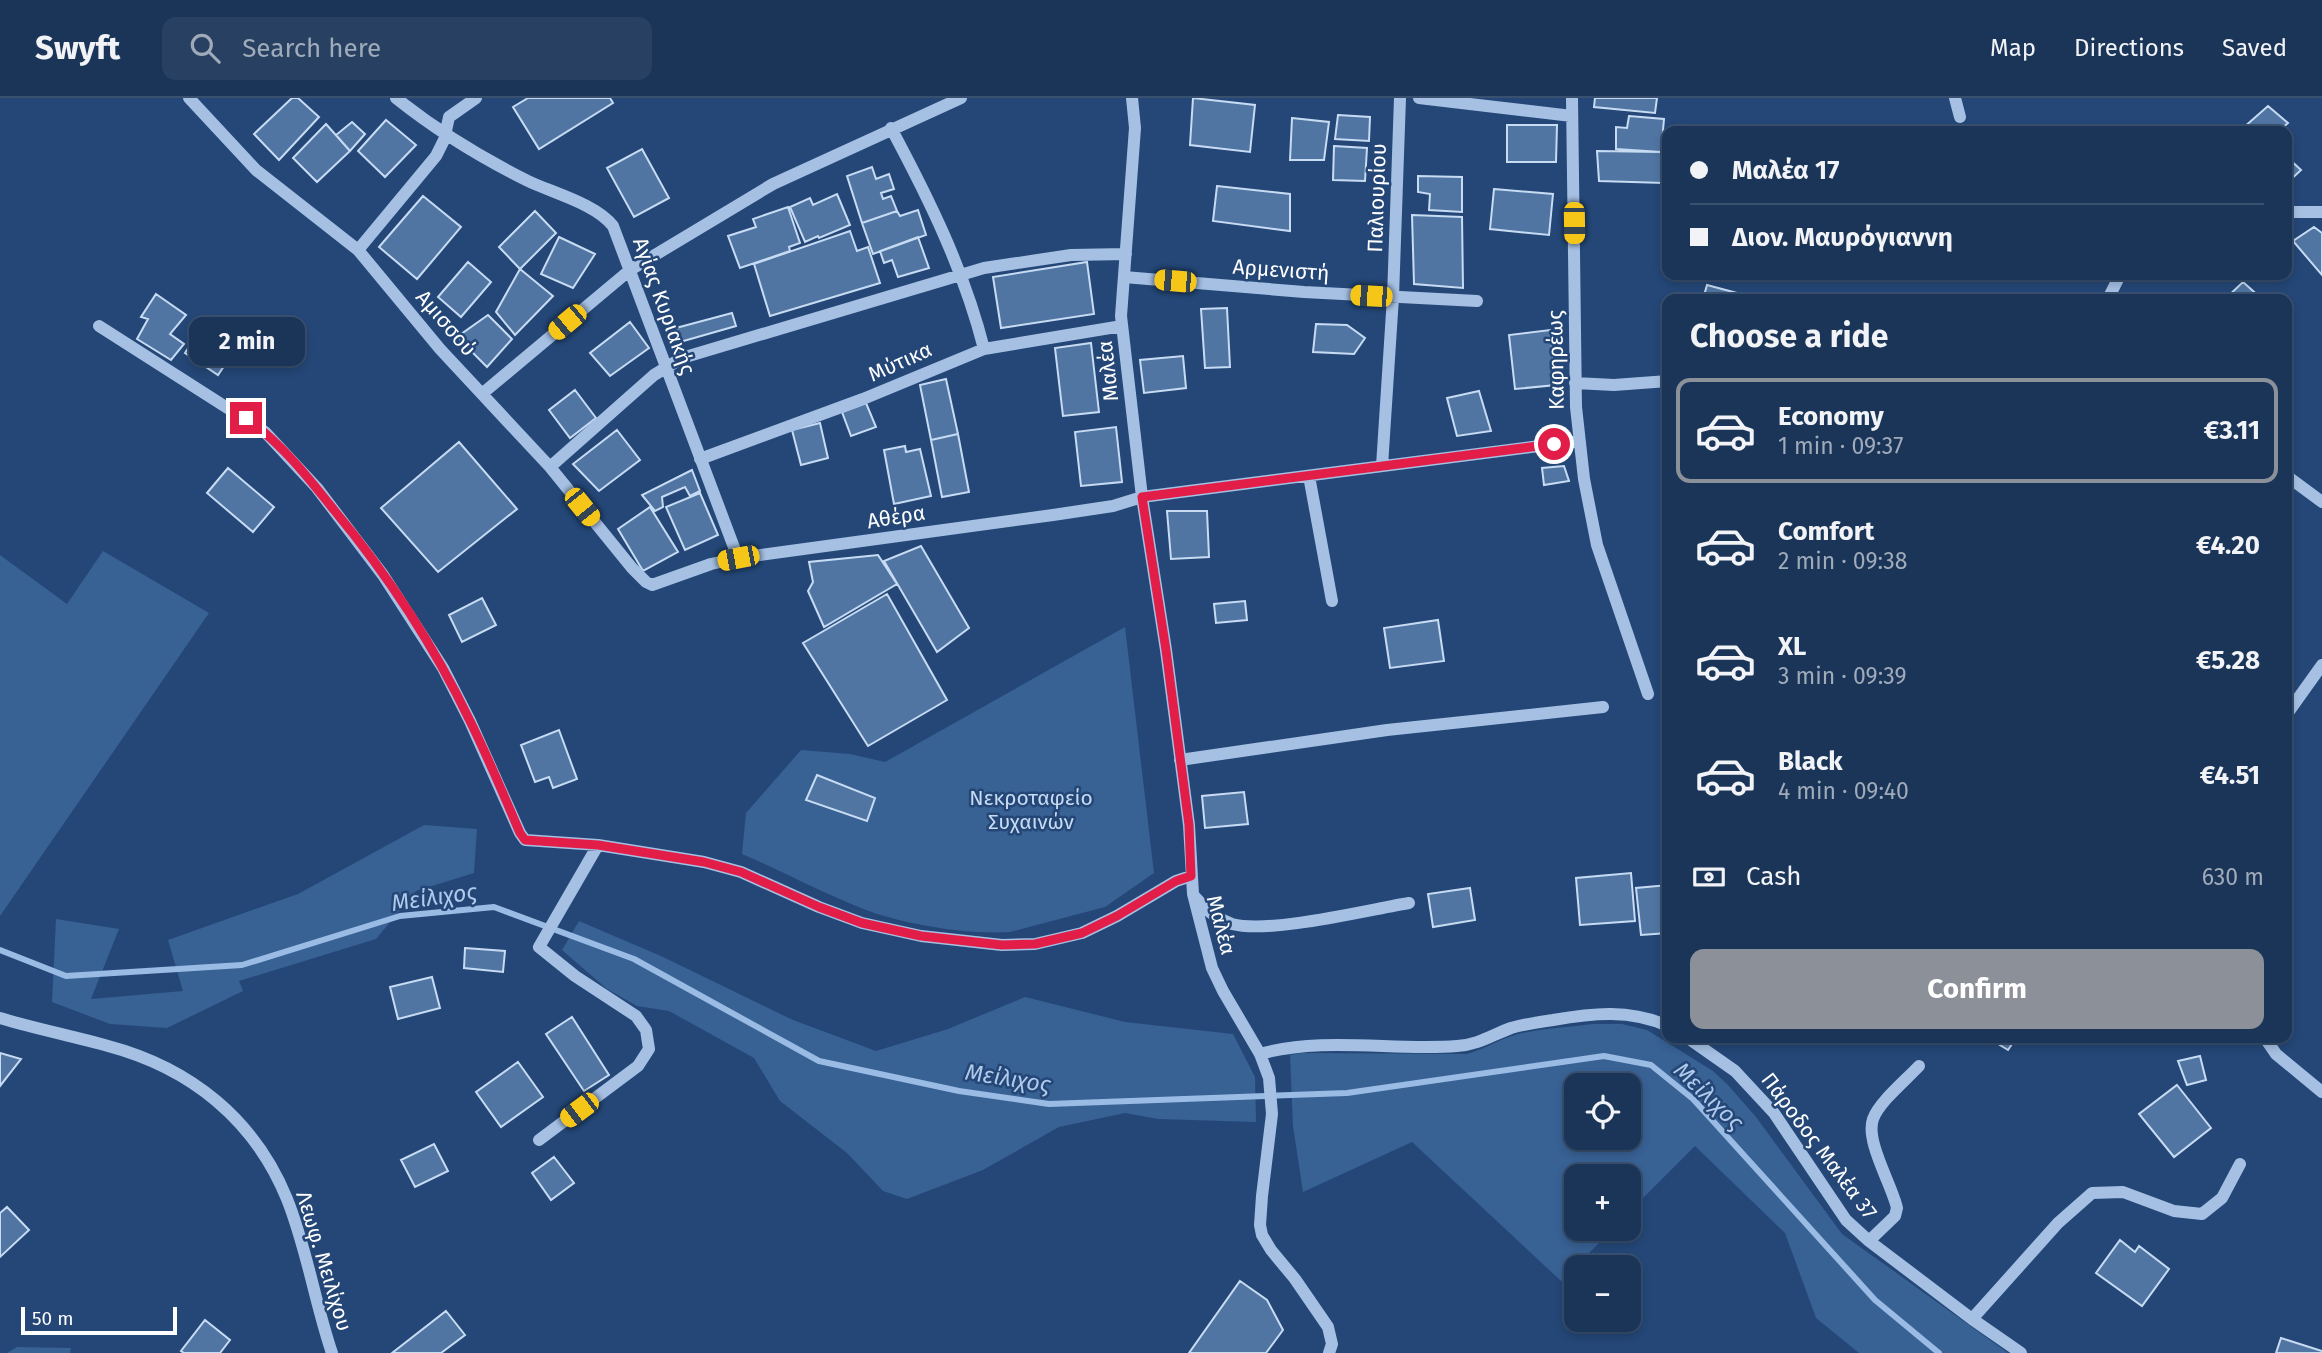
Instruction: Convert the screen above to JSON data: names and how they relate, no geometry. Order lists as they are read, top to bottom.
{
  "streets": {
    "street": [
      "Παλιουρίου",
      "Αρμενιστή",
      "Αγίας Κυριακής",
      "Αμισσού",
      "Καφηρέως",
      "Μύτικα",
      "Μαλέα",
      "Αθέρα",
      "Πάροδος Μαλέα 37",
      "Λεωφ. Μειλίχου"
    ]
  },
  "crossings": [
    ["Παλιουρίου", "Αρμενιστή"],
    ["Παλιουρίου", "Αθέρα"],
    ["Αρμενιστή", "Μαλέα"],
    ["Αγίας Κυριακής", "Μύτικα"],
    ["Αγίας Κυριακής", "Αθέρα"],
    ["Αμισσού", "Αθέρα"],
    ["Καφηρέως", "Αθέρα"],
    ["Μύτικα", "Μαλέα"],
    ["Μαλέα", "Αθέρα"]
  ],
  "water": ["Μείλιχος"],
  "parks": ["Νεκροταφείο Συχαινών"],
  "scale_bar": "50 m",
  "page": {
    "header": "Swyft",
    "search": "Search here",
    "nav": ["Map", "Directions", "Saved"],
    "banner": ["Μαλέα 17", "Διον. Μαυρόγιαννη"],
    "heading": "Choose a ride",
    "bubble": "2 min",
    "list": [
      {
        "name": "Economy",
        "note": "1 min · 09:37",
        "value": "€3.11"
      },
      {
        "name": "Comfort",
        "note": "2 min · 09:38",
        "value": "€4.20"
      },
      {
        "name": "XL",
        "note": "3 min · 09:39",
        "value": "€5.28"
      },
      {
        "name": "Black",
        "note": "4 min · 09:40",
        "value": "€4.51"
      }
    ],
    "pay": ["Cash", "630 m"],
    "buttons": "Confirm",
    "map_buttons": ["+", "−"],
    "scale": "50 m"
  }
}
